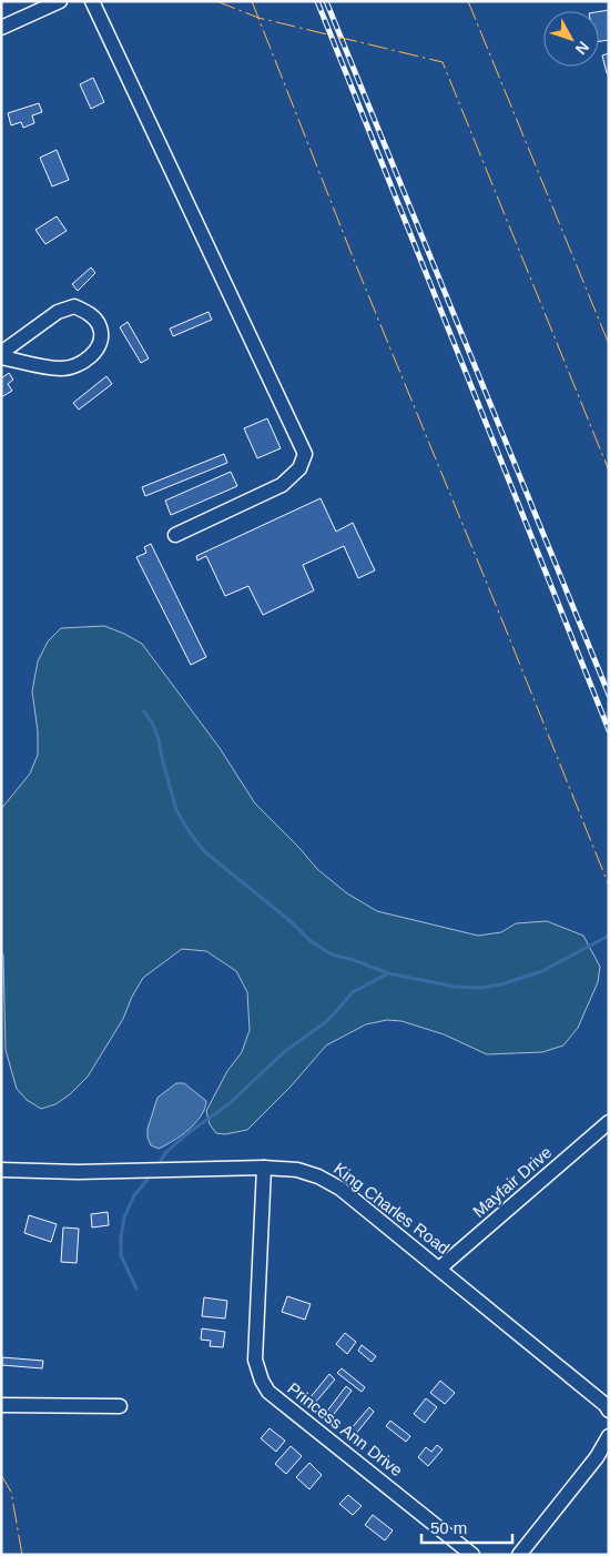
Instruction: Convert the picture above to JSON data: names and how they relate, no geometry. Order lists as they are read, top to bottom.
{
  "streets": {
    "street": ["Mayfair Drive", "King Charles Road", "Princess Ann Drive"]
  },
  "crossings": [
    ["Mayfair Drive", "King Charles Road"],
    ["King Charles Road", "Princess Ann Drive"]
  ],
  "scale_bar": "50 m",
  "north": "bottom right"
}
